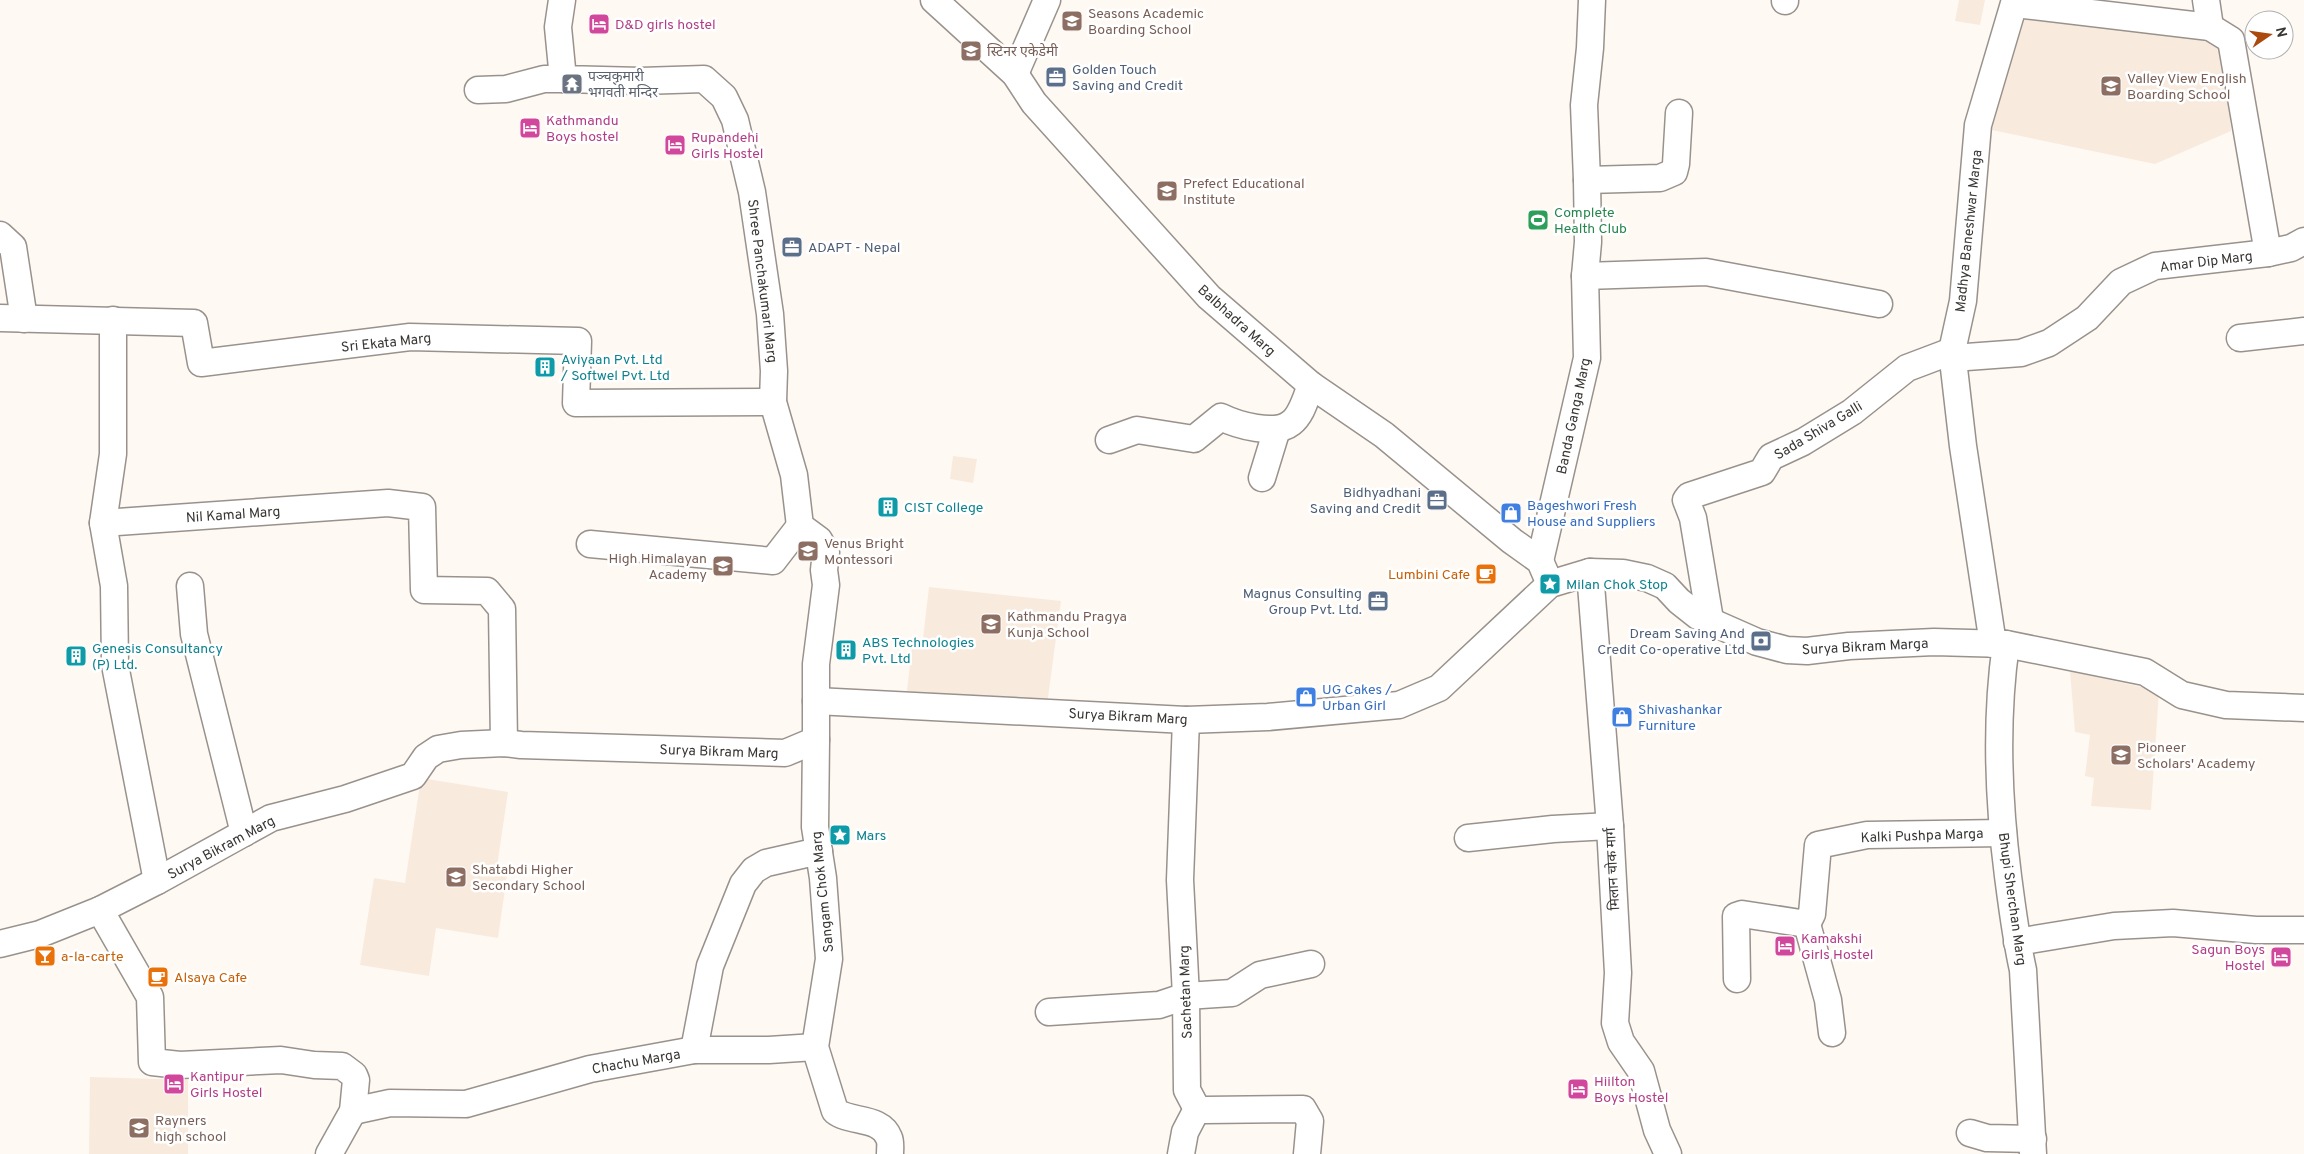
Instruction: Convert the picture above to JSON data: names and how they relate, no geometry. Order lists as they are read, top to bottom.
{
  "streets": {
    "street": [
      "Madhya Baneshwar Marga",
      "Amar Dip Marg",
      "Shree Panchakumari Marg",
      "Balbhadra Marg",
      "Sri Ekata Marg",
      "Banda Ganga Marg",
      "Sada Shiva Galli",
      "Nil Kamal Marg",
      "Surya Bikram Marga",
      "Surya Bikram Marg",
      "Kalki Pushpa Marga",
      "मिलान चोक मार्ग",
      "Sangam Chok Marg",
      "Bhupi Sherchan Marg",
      "Sachetan Marg",
      "Chachu Marga"
    ]
  },
  "crossings": [
    ["Madhya Baneshwar Marga", "Amar Dip Marg"],
    ["Madhya Baneshwar Marga", "Sada Shiva Galli"],
    ["Madhya Baneshwar Marga", "Surya Bikram Marga"],
    ["Madhya Baneshwar Marga", "Bhupi Sherchan Marg"],
    ["Amar Dip Marg", "Sada Shiva Galli"],
    ["Shree Panchakumari Marg", "Sri Ekata Marg"],
    ["Balbhadra Marg", "Banda Ganga Marg"],
    ["Balbhadra Marg", "Surya Bikram Marga"],
    ["Balbhadra Marg", "Surya Bikram Marg"],
    ["Banda Ganga Marg", "Surya Bikram Marga"],
    ["Banda Ganga Marg", "Surya Bikram Marg"],
    ["Sada Shiva Galli", "Surya Bikram Marga"],
    ["Nil Kamal Marg", "Surya Bikram Marg"],
    ["Surya Bikram Marga", "Surya Bikram Marg"],
    ["Surya Bikram Marga", "मिलान चोक मार्ग"],
    ["Surya Bikram Marga", "Bhupi Sherchan Marg"],
    ["Surya Bikram Marg", "Sangam Chok Marg"],
    ["Surya Bikram Marg", "Sachetan Marg"],
    ["Kalki Pushpa Marga", "Bhupi Sherchan Marg"],
    ["Sangam Chok Marg", "Chachu Marga"]
  ],
  "places": {
    "school or university": [
      "Seasons Academic Boarding School",
      "स्टिनर एकेडेमी",
      "Valley View English Boarding School",
      "Prefect Educational Institute",
      "Venus Bright Montessori",
      "High Himalayan Academy",
      "Kathmandu Pragya Kunja School",
      "Pioneer Scholars' Academy",
      "Shatabdi Higher Secondary School",
      "Rayners high school"
    ],
    "hotel": [
      "D&D girls hostel",
      "Kathmandu Boys hostel",
      "Rupandehi Girls Hostel",
      "Kamakshi Girls Hostel",
      "Sagun Boys Hostel",
      "Kantipur Girls Hostel",
      "Hiilton Boys Hostel"
    ],
    "office": [
      "Golden Touch Saving and Credit",
      "ADAPT - Nepal",
      "Bidhyadhani Saving and Credit",
      "Magnus Consulting Group Pvt. Ltd."
    ],
    "temple": ["पञ्चकुमारी भगवती मन्दिर"],
    "sports": ["Complete Health Club"],
    "building": [
      "Aviyaan Pvt. Ltd / Softwel Pvt. Ltd",
      "CIST College",
      "ABS Technologies Pvt. Ltd",
      "Genesis Consultancy (P) Ltd."
    ],
    "shop": ["Bageshwori Fresh House and Suppliers", "UG Cakes / Urban Girl", "Shivashankar Furniture"],
    "cafe": ["Lumbini Cafe", "Alsaya Cafe"],
    "place": ["Milan Chok Stop", "Mars"],
    "bank": ["Dream Saving And Credit Co-operative Ltd"],
    "bar": ["a-la-carte"]
  },
  "north": "right"
}
